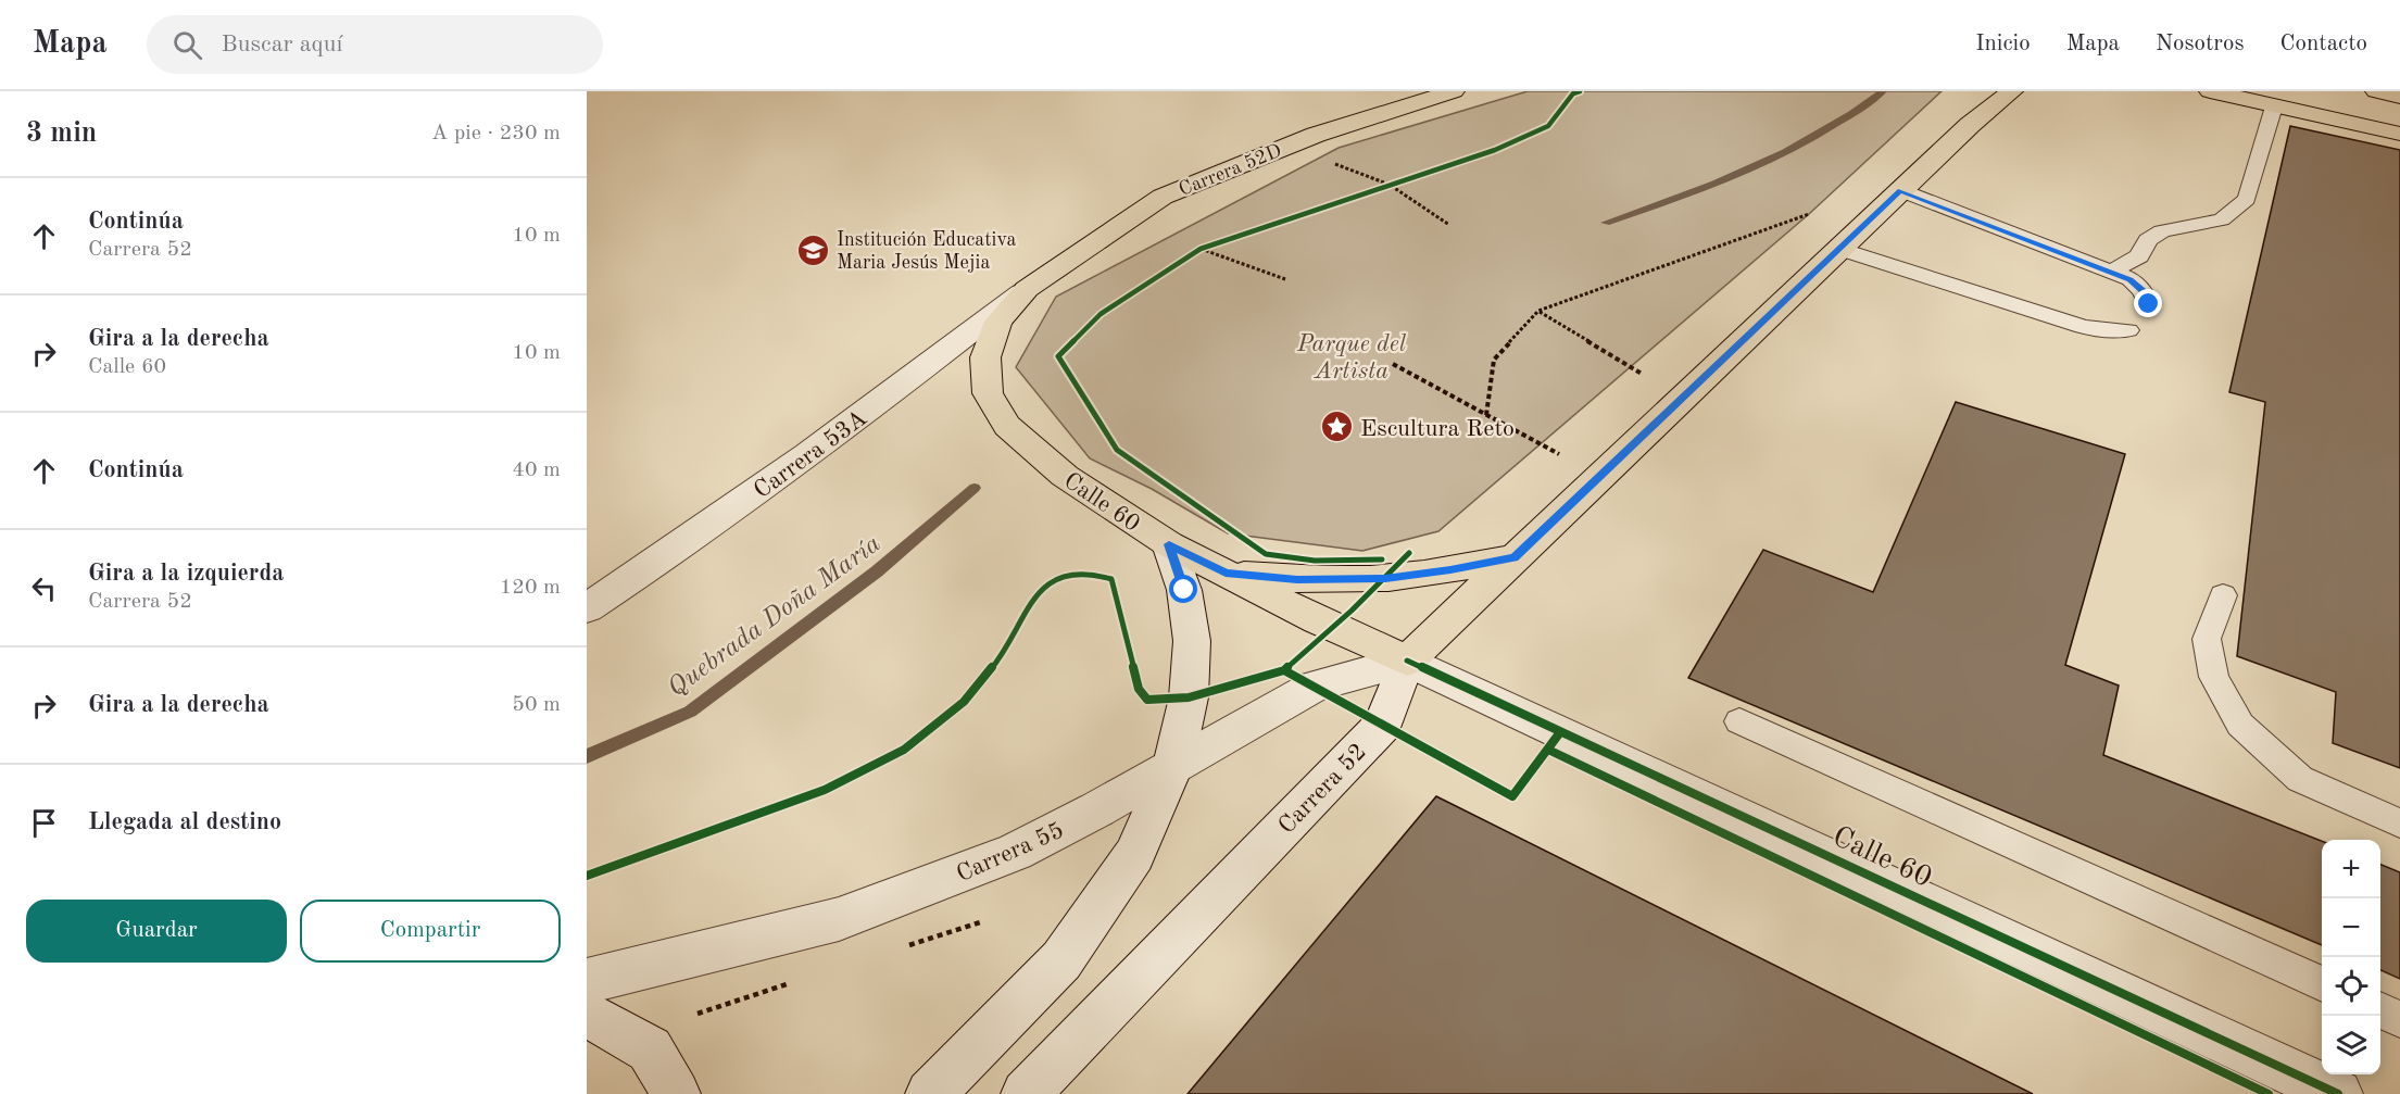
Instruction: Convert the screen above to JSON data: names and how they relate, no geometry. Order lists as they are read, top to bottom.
{
  "streets": {
    "main road": ["Carrera 52D", "Calle 60", "Carrera 52"],
    "street": ["Carrera 53A", "Carrera 55"]
  },
  "crossings": [
    ["Carrera 52D", "Carrera 53A"],
    ["Carrera 52D", "Calle 60"],
    ["Carrera 53A", "Calle 60"],
    ["Calle 60", "Carrera 52"],
    ["Calle 60", "Carrera 55"],
    ["Carrera 52", "Carrera 55"]
  ],
  "water": ["Quebrada Doña María"],
  "parks": ["Parque del Artista"],
  "places": {
    "school or university": ["Institución Educativa Maria Jesús Mejia"],
    "place": ["Escultura Reto"]
  },
  "page": {
    "header": "Mapa",
    "search": "Buscar aquí",
    "nav": [
      "Inicio",
      "Mapa",
      "Nosotros",
      "Contacto"
    ],
    "heading": ["3 min", "A pie · 230 m"],
    "list": [
      ["Continúa", "Carrera 52", "10 m"],
      ["Gira a la derecha", "Calle 60", "10 m"],
      ["Continúa", "40 m"],
      ["Gira a la izquierda", "Carrera 52", "120 m"],
      ["Gira a la derecha", "50 m"],
      "Llegada al destino"
    ],
    "map_buttons": ["+", "−"],
    "buttons": ["Guardar", "Compartir"]
  }
}
